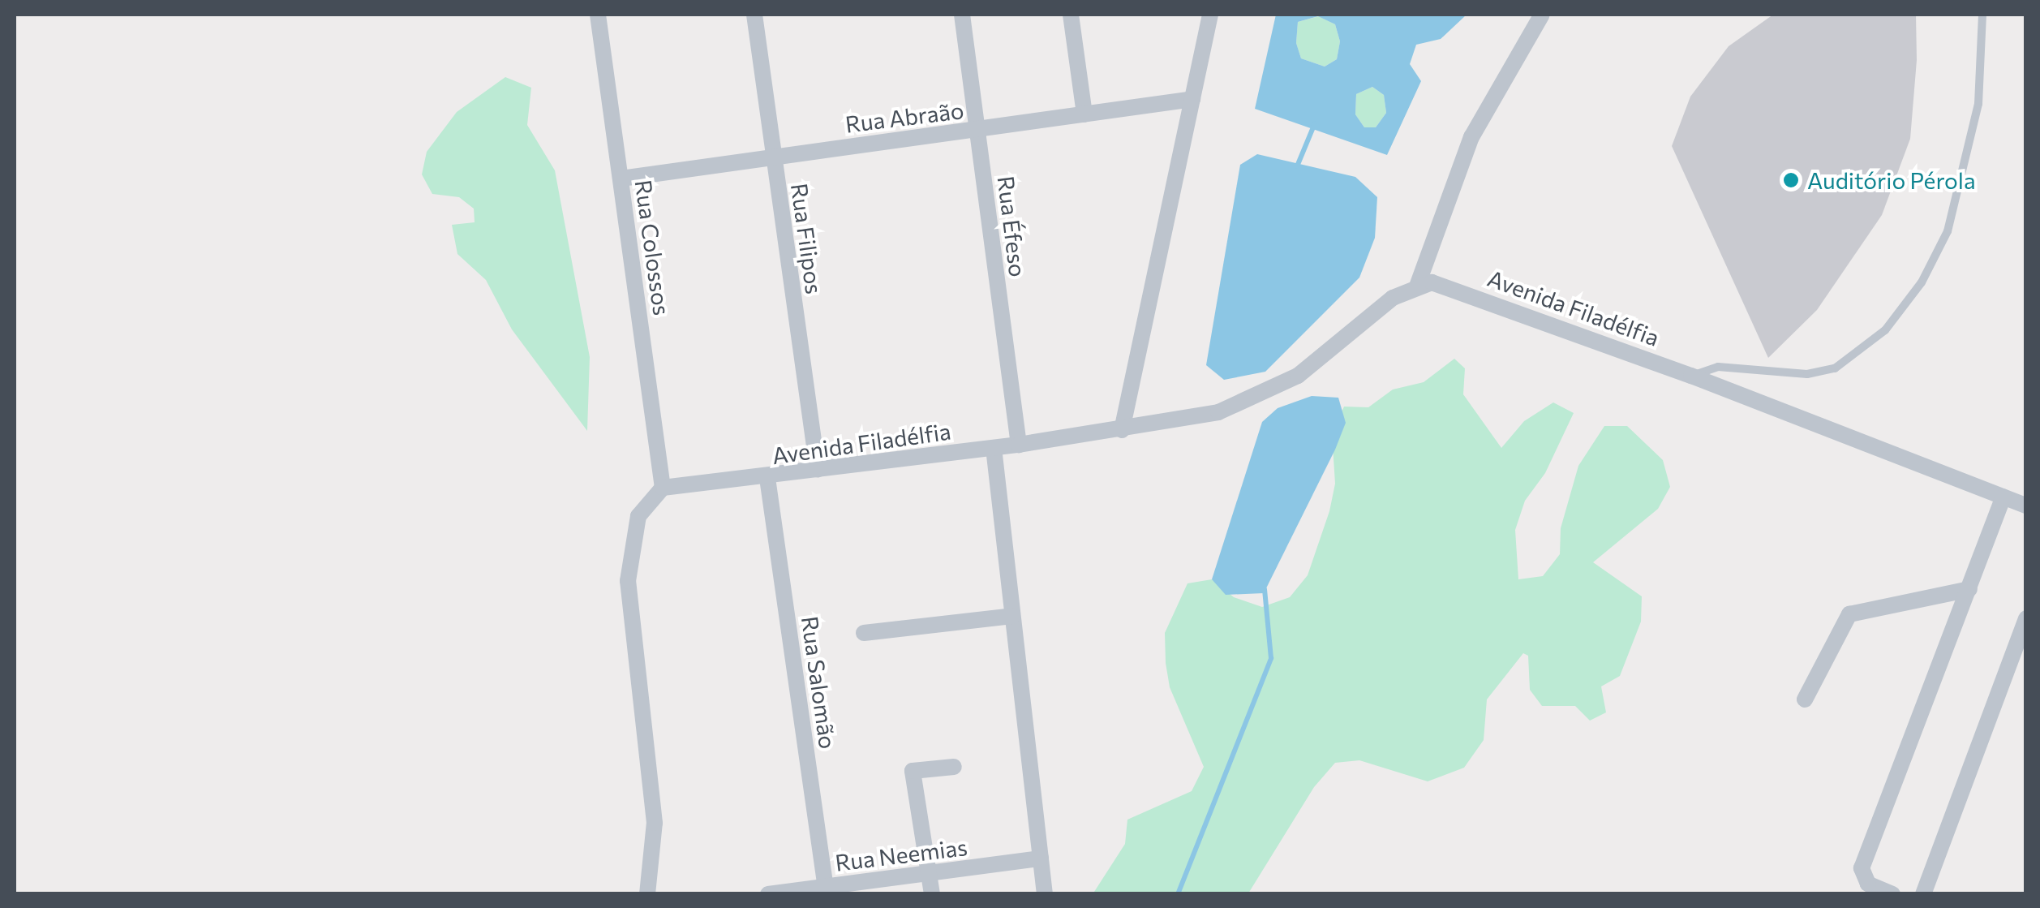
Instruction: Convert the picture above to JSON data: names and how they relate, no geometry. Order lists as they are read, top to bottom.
{
  "streets": {
    "street": [
      "Rua Abraão",
      "Rua Éfeso",
      "Rua Filipos",
      "Rua Colossos",
      "Avenida Filadélfia",
      "Rua Salomão",
      "Rua Neemias"
    ]
  },
  "crossings": [
    ["Rua Abraão", "Rua Éfeso"],
    ["Rua Abraão", "Rua Filipos"],
    ["Rua Abraão", "Rua Colossos"],
    ["Rua Éfeso", "Avenida Filadélfia"],
    ["Rua Filipos", "Avenida Filadélfia"],
    ["Rua Colossos", "Avenida Filadélfia"],
    ["Avenida Filadélfia", "Rua Salomão"],
    ["Rua Salomão", "Rua Neemias"]
  ],
  "places": ["Auditório Pérola"]
}
